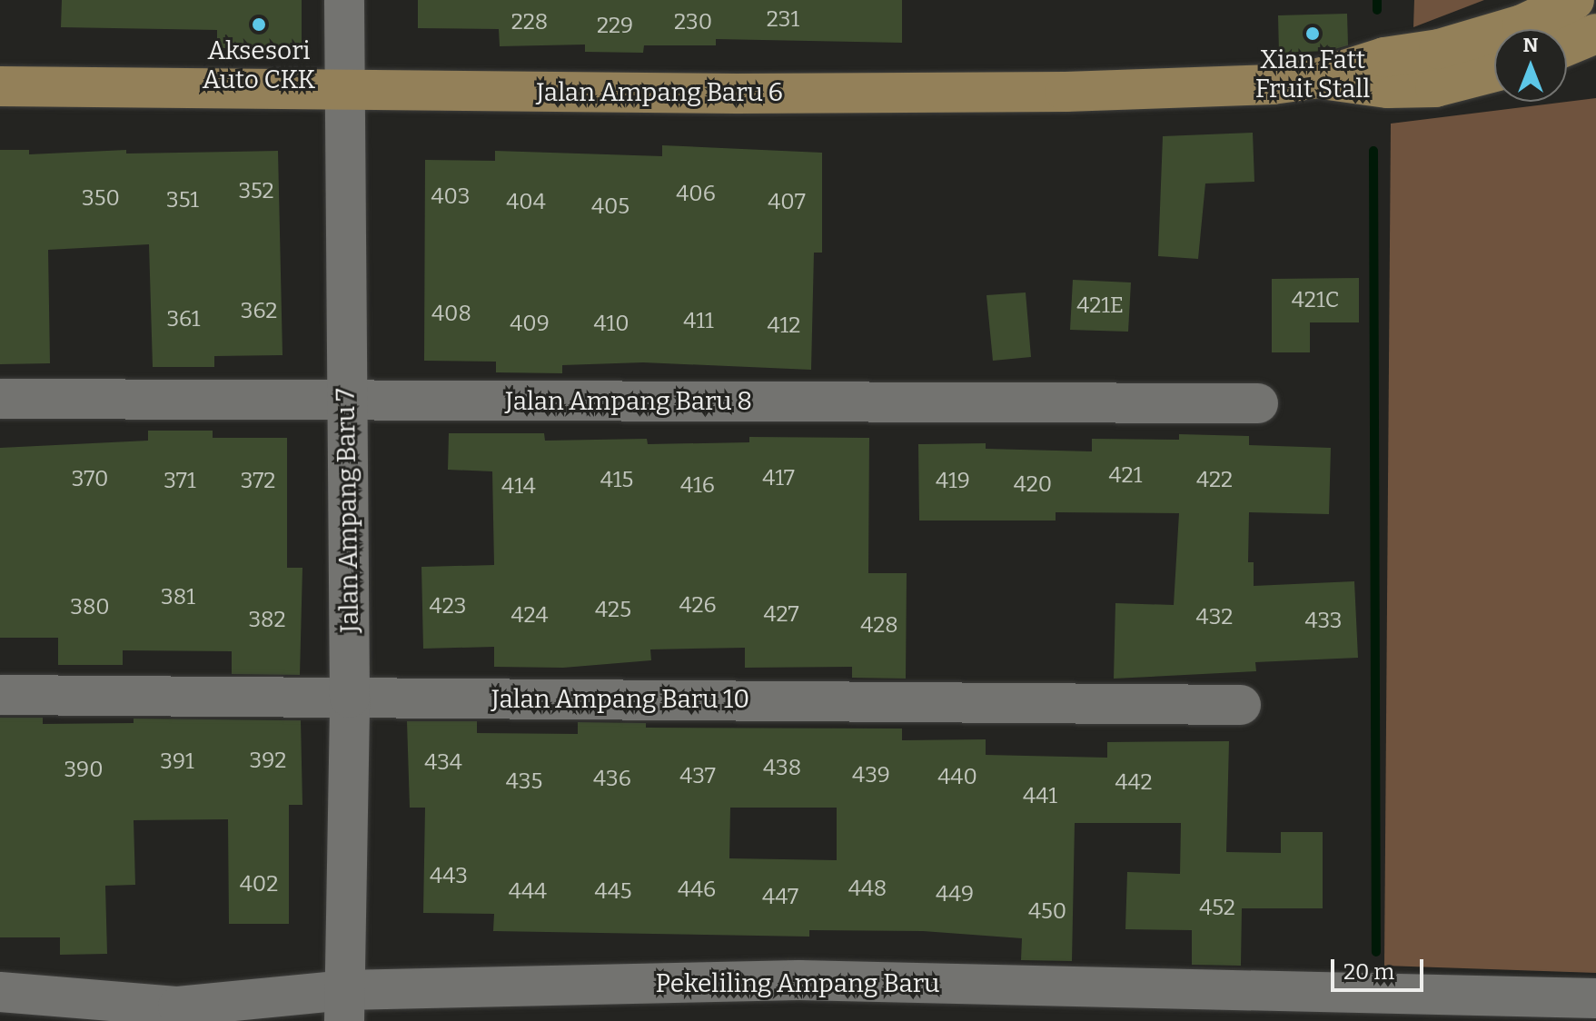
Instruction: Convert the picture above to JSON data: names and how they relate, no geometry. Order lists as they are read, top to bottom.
{
  "streets": {
    "main road": ["Jalan Ampang Baru 6"],
    "street": [
      "Jalan Ampang Baru 8",
      "Jalan Ampang Baru 7",
      "Jalan Ampang Baru 10",
      "Pekeliling Ampang Baru"
    ]
  },
  "crossings": [
    ["Jalan Ampang Baru 6", "Jalan Ampang Baru 7"],
    ["Jalan Ampang Baru 8", "Jalan Ampang Baru 7"],
    ["Jalan Ampang Baru 7", "Jalan Ampang Baru 10"],
    ["Jalan Ampang Baru 7", "Pekeliling Ampang Baru"]
  ],
  "places": ["Aksesori Auto CKK", "Xian Fatt Fruit Stall"],
  "house_numbers": [
    "231",
    "228",
    "230",
    "229",
    "352",
    "406",
    "403",
    "350",
    "351",
    "404",
    "407",
    "405",
    "421C",
    "421E",
    "362",
    "408",
    "361",
    "411",
    "409",
    "410",
    "412",
    "421",
    "417",
    "370",
    "415",
    "422",
    "371",
    "372",
    "419",
    "420",
    "416",
    "414",
    "381",
    "426",
    "423",
    "380",
    "425",
    "427",
    "424",
    "432",
    "382",
    "433",
    "428",
    "392",
    "391",
    "434",
    "438",
    "390",
    "439",
    "437",
    "440",
    "436",
    "435",
    "442",
    "441",
    "443",
    "402",
    "448",
    "446",
    "444",
    "445",
    "449",
    "447",
    "452",
    "450"
  ],
  "scale_bar": "20 m",
  "north": "top"
}
